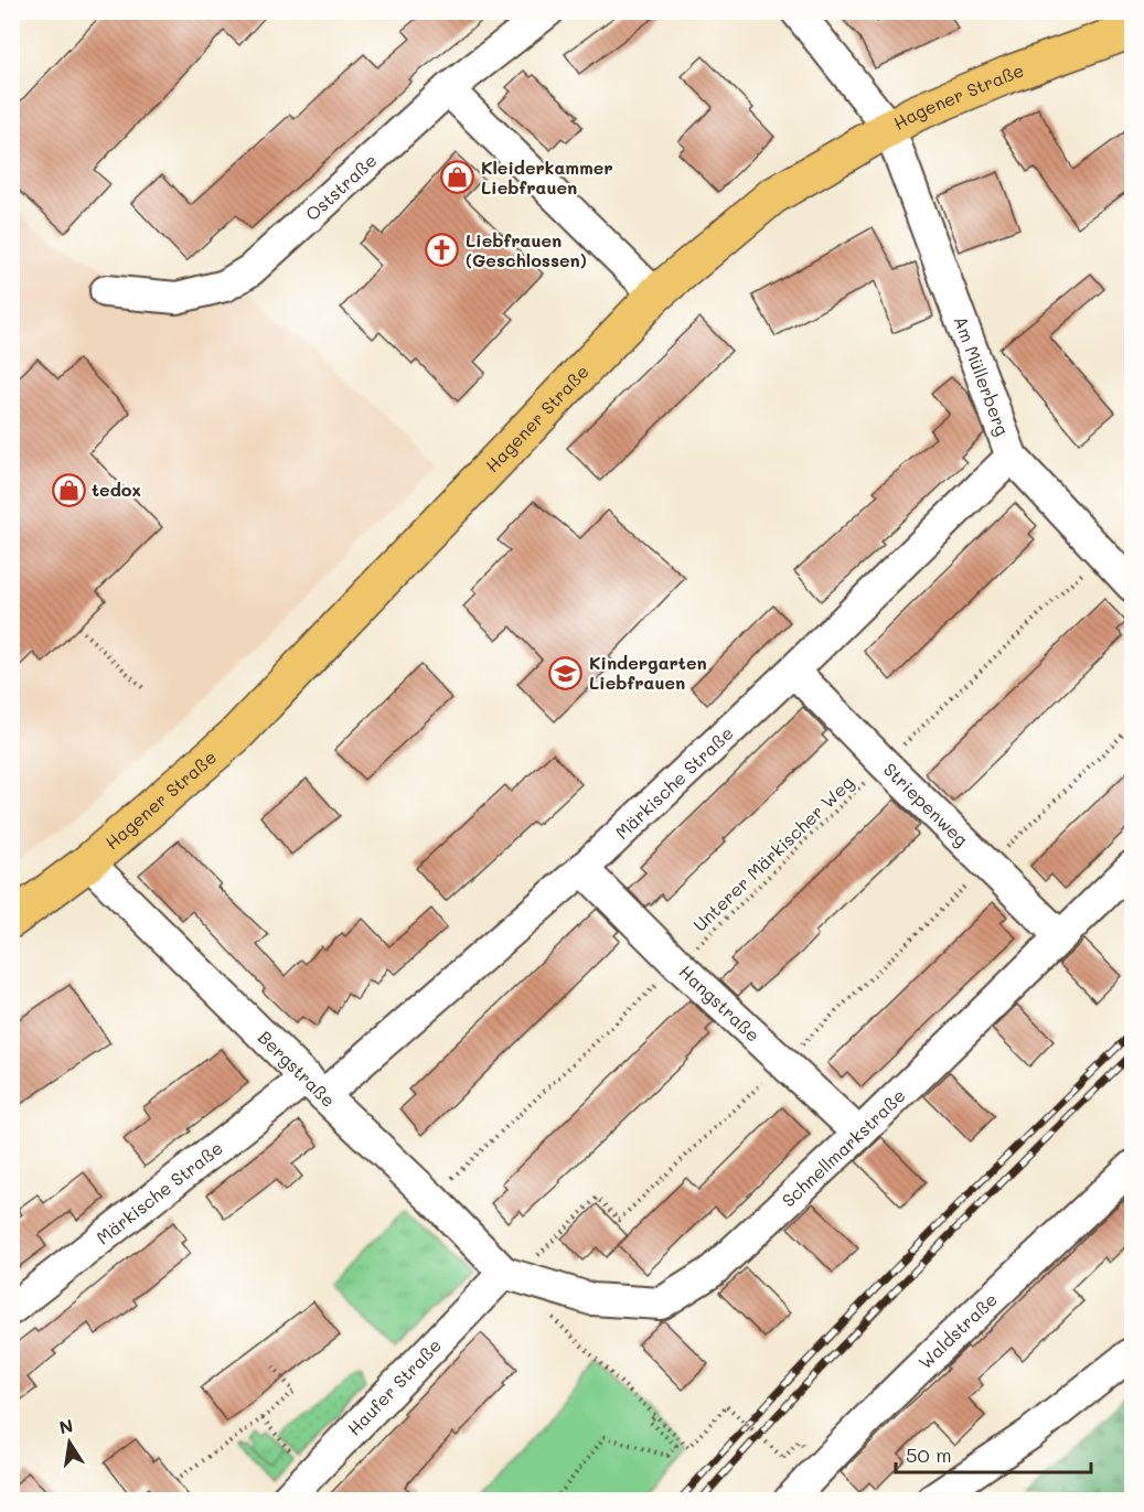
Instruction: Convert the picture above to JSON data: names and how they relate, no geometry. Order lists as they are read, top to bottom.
{
  "streets": {
    "main road": ["Hagener Straße"],
    "street": [
      "Oststraße",
      "Am Müllerberg",
      "Märkische Straße",
      "Striepenweg",
      "Hangstraße",
      "Bergstraße",
      "Schnellmarkstraße",
      "Waldstraße",
      "Haufer Straße"
    ],
    "path": ["Unterer Märkischer Weg"]
  },
  "crossings": [
    ["Hagener Straße", "Am Müllerberg"],
    ["Hagener Straße", "Bergstraße"],
    ["Am Müllerberg", "Märkische Straße"],
    ["Am Müllerberg", "Unterer Märkischer Weg"],
    ["Märkische Straße", "Striepenweg"],
    ["Märkische Straße", "Hangstraße"],
    ["Märkische Straße", "Bergstraße"],
    ["Striepenweg", "Unterer Märkischer Weg"],
    ["Striepenweg", "Schnellmarkstraße"],
    ["Unterer Märkischer Weg", "Hangstraße"],
    ["Unterer Märkischer Weg", "Bergstraße"],
    ["Hangstraße", "Schnellmarkstraße"],
    ["Bergstraße", "Schnellmarkstraße"],
    ["Bergstraße", "Haufer Straße"],
    ["Schnellmarkstraße", "Haufer Straße"]
  ],
  "places": {
    "shop": ["Kleiderkammer Liebfrauen", "tedox"],
    "church": ["Liebfrauen (Geschlossen)"],
    "school or university": ["Kindergarten Liebfrauen"]
  },
  "scale_bar": "50 m",
  "north": "top"
}
